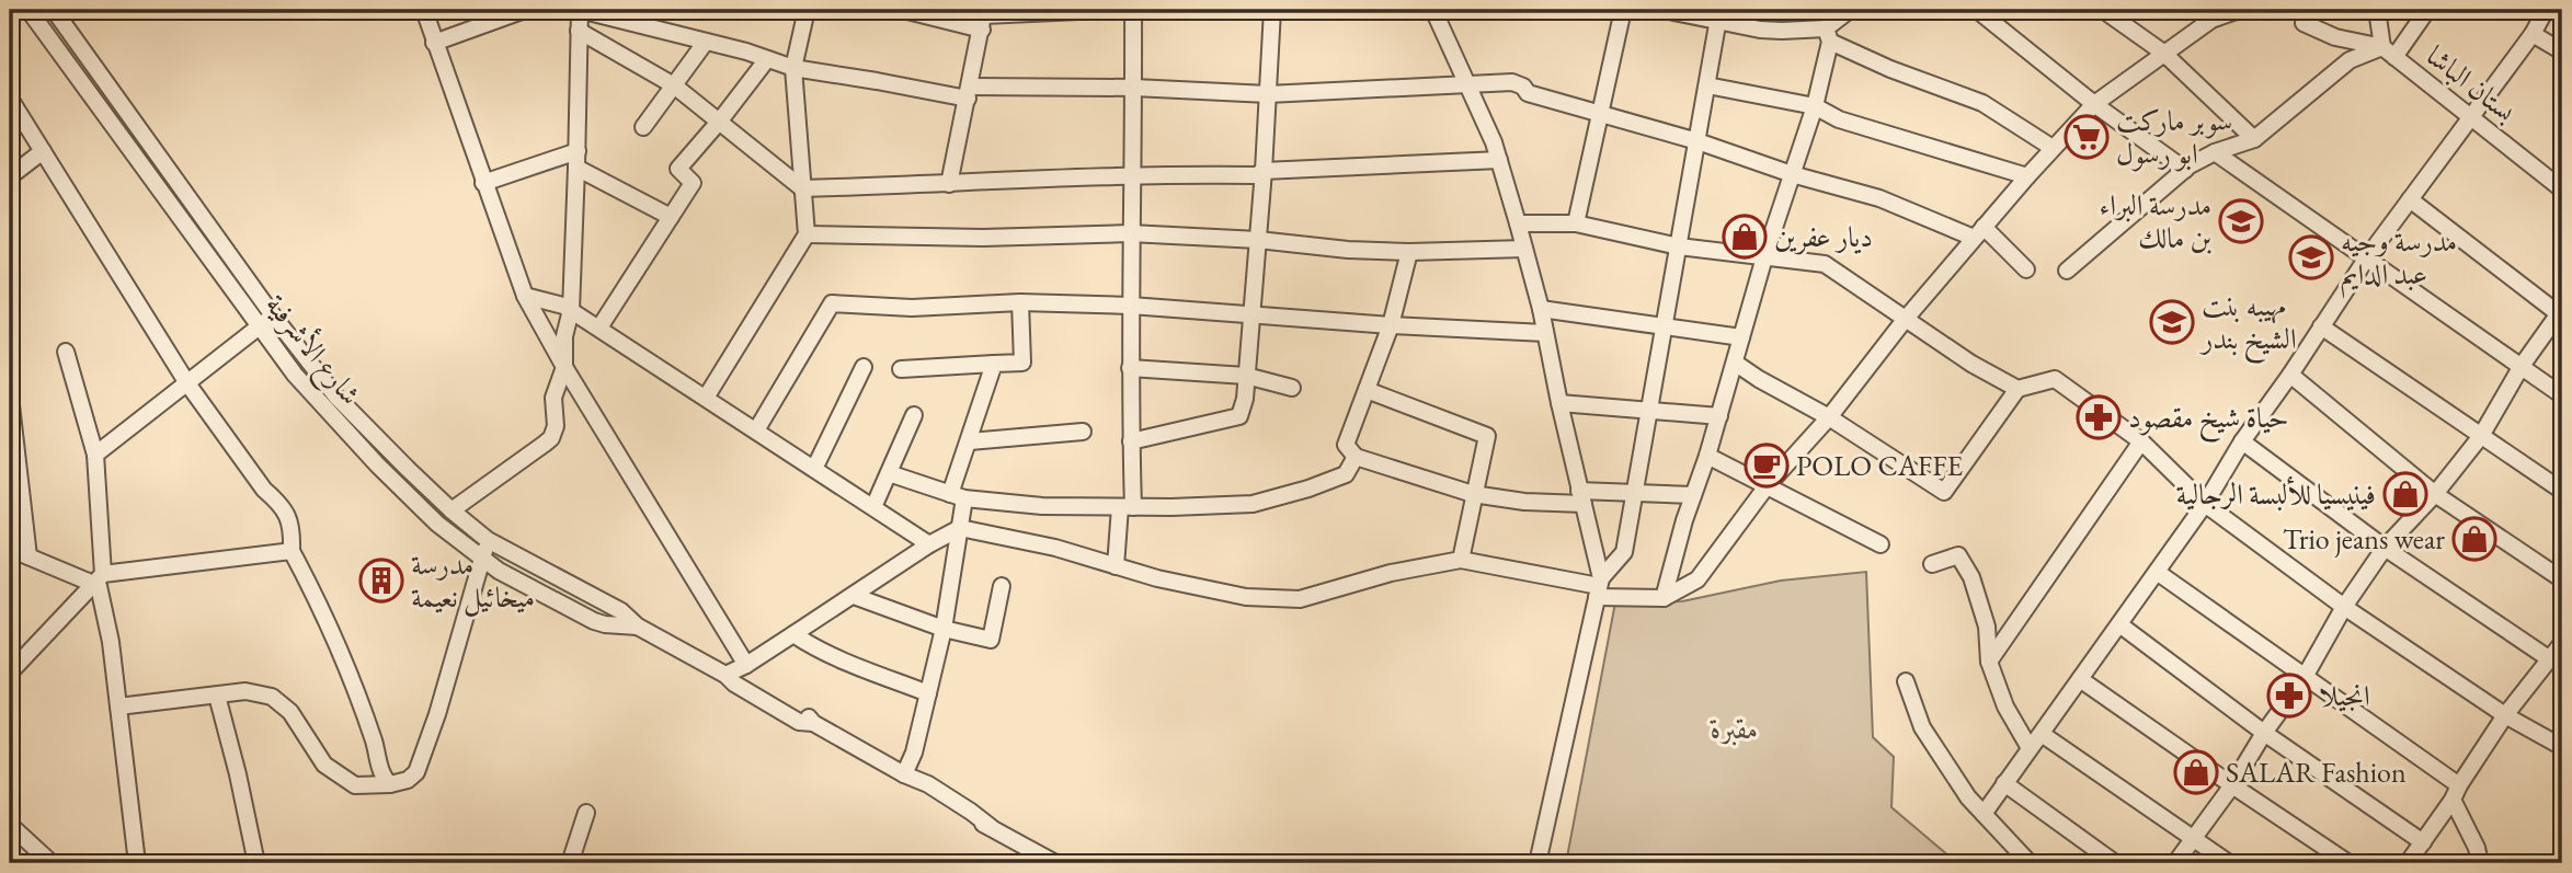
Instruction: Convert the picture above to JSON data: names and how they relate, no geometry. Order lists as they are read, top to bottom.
{
  "streets": {
    "street": ["بستان الباشا", "شارع الأشرفية"]
  },
  "parks": ["مقبرة"],
  "places": {
    "supermarket": ["سوبر ماركت ابو رسول"],
    "school or university": ["مدرسة البراء بن مالك", "مدرسة وجيه عبد الدايم", "مهيبه بنت الشيخ بندر"],
    "shop": [
      "ديار عفرين",
      "فينيسيا للألبسة الرجالية",
      "Trio jeans wear",
      "SALAR Fashion"
    ],
    "pharmacy": ["حياة شيخ مقصود", "انجيلا"],
    "cafe": ["POLO CAFFE"],
    "building": ["مدرسة ميخائيل نعيمة"]
  }
}
